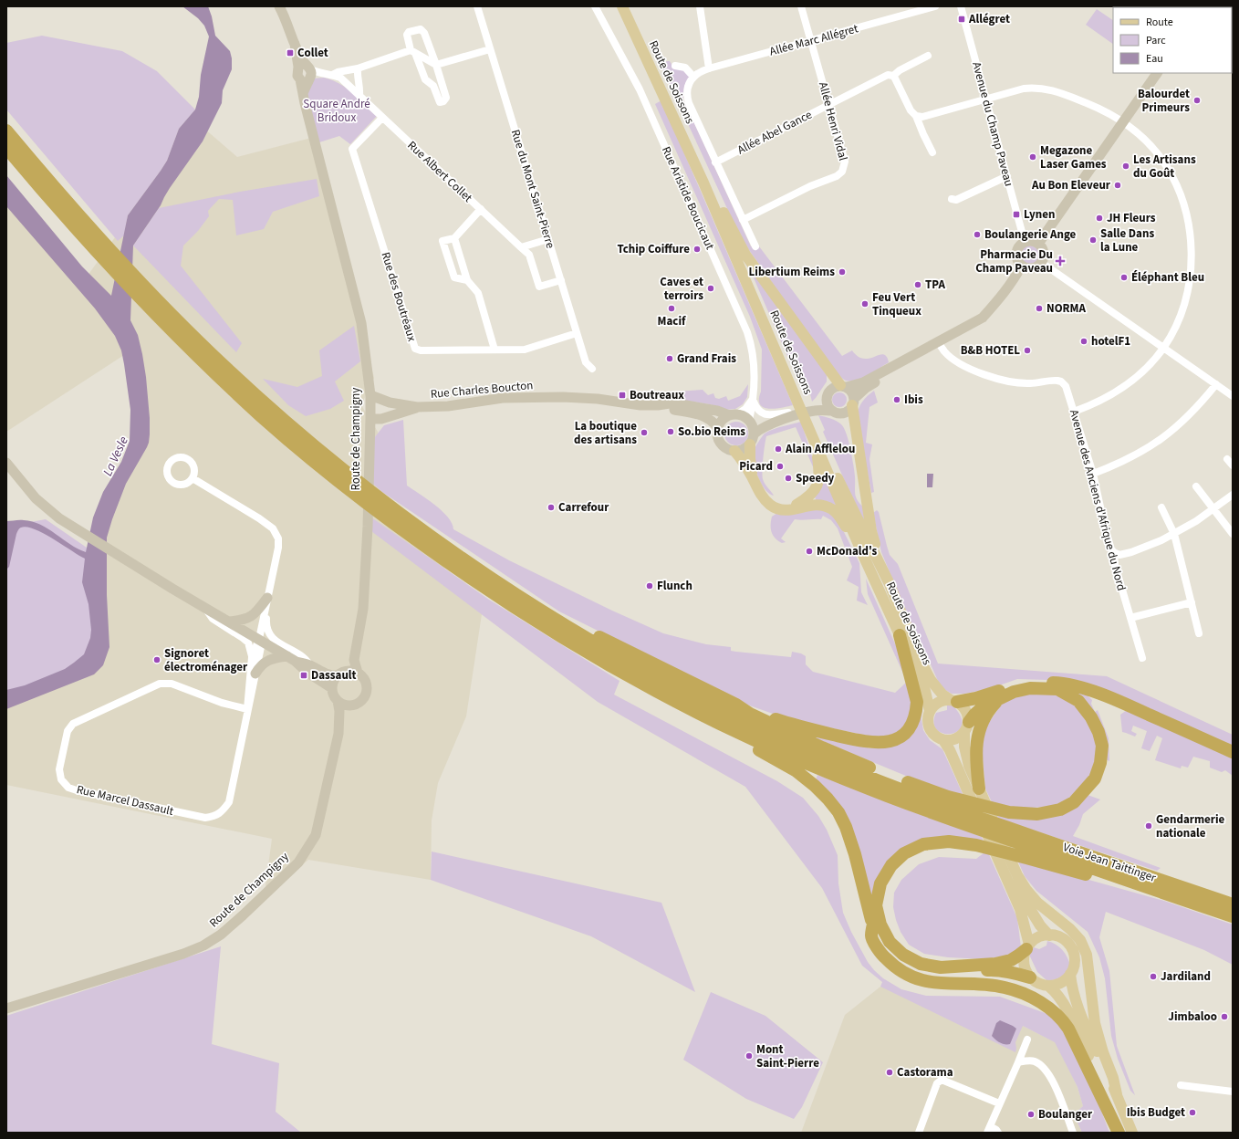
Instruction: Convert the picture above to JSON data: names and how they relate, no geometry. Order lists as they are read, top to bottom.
{
  "streets": {
    "highway": ["Voie Jean Taittinger"],
    "main road": ["Route de Soissons"],
    "street": [
      "Allée Marc Allégret",
      "Allée Henri Vidal",
      "Avenue du Champ Paveau",
      "Allée Abel Gance",
      "Rue Albert Collet",
      "Rue du Mont Saint-Pierre",
      "Rue Aristide Boucicaut",
      "Rue des Boutréaux",
      "Rue Charles Boucton",
      "Route de Champigny",
      "Avenue des Anciens d'Afrique du Nord",
      "Rue Marcel Dassault"
    ]
  },
  "crossings": [
    ["Allée Marc Allégret", "Allée Henri Vidal"],
    ["Allée Henri Vidal", "Allée Abel Gance"],
    ["Rue Albert Collet", "Rue du Mont Saint-Pierre"],
    ["Rue Albert Collet", "Rue des Boutréaux"],
    ["Rue Albert Collet", "Route de Champigny"],
    ["Rue du Mont Saint-Pierre", "Rue des Boutréaux"],
    ["Rue Aristide Boucicaut", "Rue Charles Boucton"],
    ["Rue Charles Boucton", "Route de Champigny"]
  ],
  "water": ["La Vesle"],
  "parks": ["Square André Bridoux"],
  "places": {
    "transit": [
      "Allégret",
      "Collet",
      "Lynen",
      "Boutreaux",
      "Dassault"
    ],
    "other": [
      "Balourdet Primeurs",
      "Megazone Laser Games",
      "Les Artisans du Goût",
      "Au Bon Eleveur",
      "JH Fleurs",
      "Boulangerie Ange",
      "Salle Dans la Lune",
      "Tchip Coiffure",
      "Libertium Reims",
      "Éléphant Bleu",
      "TPA",
      "Caves et terroirs",
      "Feu Vert Tinqueux",
      "Macif",
      "NORMA",
      "hotelF1",
      "B&B HOTEL",
      "Grand Frais",
      "Ibis",
      "So.bio Reims",
      "La boutique des artisans",
      "Alain Afflelou",
      "Picard",
      "Speedy",
      "Carrefour",
      "McDonald's",
      "Flunch",
      "Signoret électroménager",
      "Gendarmerie nationale",
      "Jardiland",
      "Jimbaloo",
      "Mont Saint-Pierre",
      "Castorama",
      "Ibis Budget",
      "Boulanger"
    ],
    "health": ["Pharmacie Du Champ Paveau"]
  },
  "legend": ["Route", "Parc", "Eau"]
}
